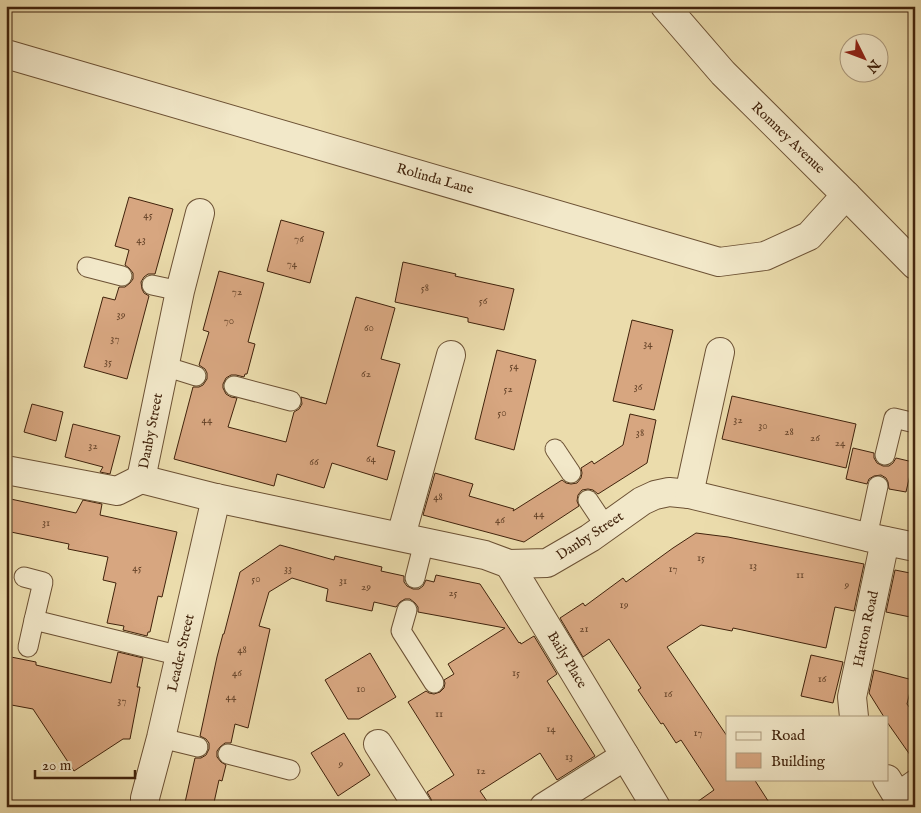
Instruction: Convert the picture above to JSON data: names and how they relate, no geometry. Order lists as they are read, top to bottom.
{
  "streets": {
    "street": [
      "Romney Avenue",
      "Rolinda Lane",
      "Danby Street",
      "Hatton Road",
      "Leader Street",
      "Baily Place"
    ]
  },
  "crossings": [
    ["Romney Avenue", "Rolinda Lane"],
    ["Danby Street", "Hatton Road"],
    ["Danby Street", "Leader Street"],
    ["Danby Street", "Baily Place"]
  ],
  "house_numbers": [
    "45",
    "76",
    "43",
    "74",
    "58",
    "72",
    "56",
    "39",
    "70",
    "60",
    "37",
    "34",
    "35",
    "54",
    "62",
    "36",
    "52",
    "50",
    "44",
    "32",
    "30",
    "28",
    "38",
    "26",
    "24",
    "32",
    "64",
    "66",
    "48",
    "44",
    "46",
    "31",
    "15",
    "13",
    "45",
    "33",
    "17",
    "11",
    "50",
    "31",
    "9",
    "29",
    "25",
    "19",
    "21",
    "48",
    "46",
    "15",
    "16",
    "10",
    "16",
    "44",
    "37",
    "11",
    "14",
    "17",
    "13",
    "9",
    "12"
  ],
  "legend": ["Road", "Building"],
  "scale_bar": "20 m",
  "north": "bottom right"
}
